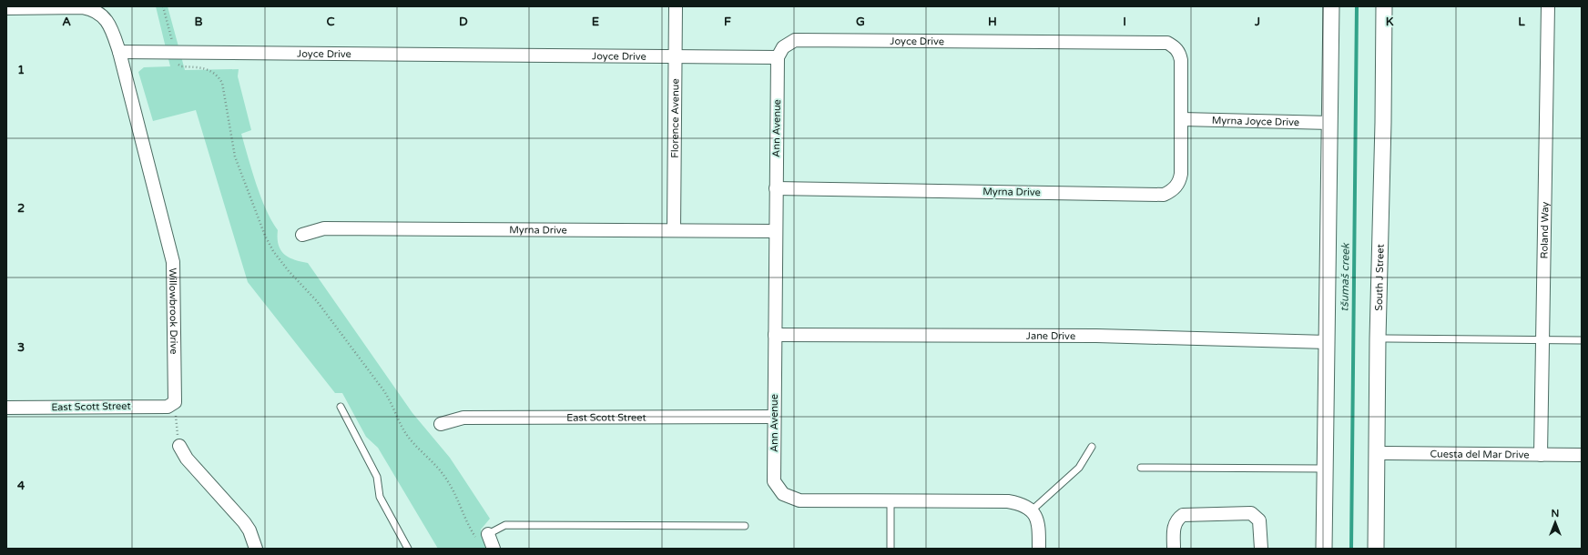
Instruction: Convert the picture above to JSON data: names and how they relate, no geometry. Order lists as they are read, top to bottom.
{
  "streets": {
    "street": [
      "Joyce Drive",
      "Florence Avenue",
      "Myrna Joyce Drive",
      "Ann Avenue",
      "Myrna Drive",
      "Roland Way",
      "South J Street",
      "Willowbrook Drive",
      "Jane Drive",
      "East Scott Street",
      "Cuesta del Mar Drive"
    ]
  },
  "crossings": [
    ["Joyce Drive", "Florence Avenue"],
    ["Joyce Drive", "Myrna Joyce Drive"],
    ["Joyce Drive", "Ann Avenue"],
    ["Joyce Drive", "Myrna Drive"],
    ["Joyce Drive", "Willowbrook Drive"],
    ["Florence Avenue", "Myrna Drive"],
    ["Myrna Joyce Drive", "Myrna Drive"],
    ["Ann Avenue", "Myrna Drive"],
    ["Ann Avenue", "Jane Drive"],
    ["Ann Avenue", "East Scott Street"],
    ["Roland Way", "Cuesta del Mar Drive"],
    ["South J Street", "Cuesta del Mar Drive"],
    ["Willowbrook Drive", "East Scott Street"]
  ],
  "water": ["tšumaš creek"],
  "north": "top",
  "grid": {
    "columns": [
      "A",
      "B",
      "C",
      "D",
      "E",
      "F",
      "G",
      "H",
      "I",
      "J",
      "K",
      "L"
    ],
    "rows": [
      "1",
      "2",
      "3",
      "4"
    ]
  }
}
